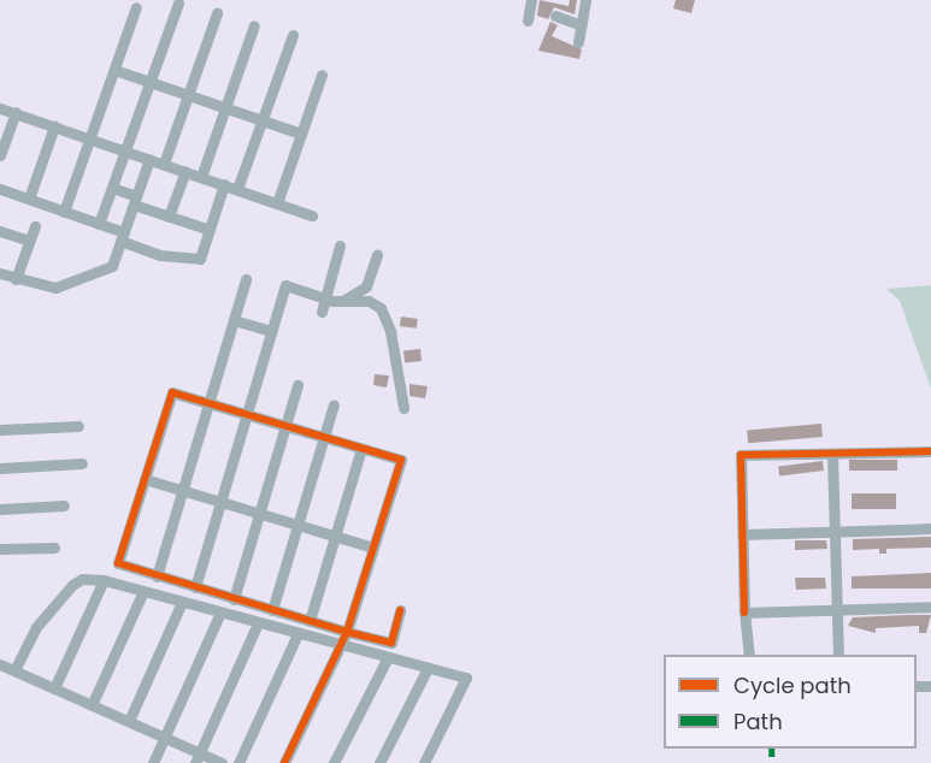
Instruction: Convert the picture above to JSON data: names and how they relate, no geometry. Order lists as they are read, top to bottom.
{
  "legend": ["Cycle path", "Path"]
}
